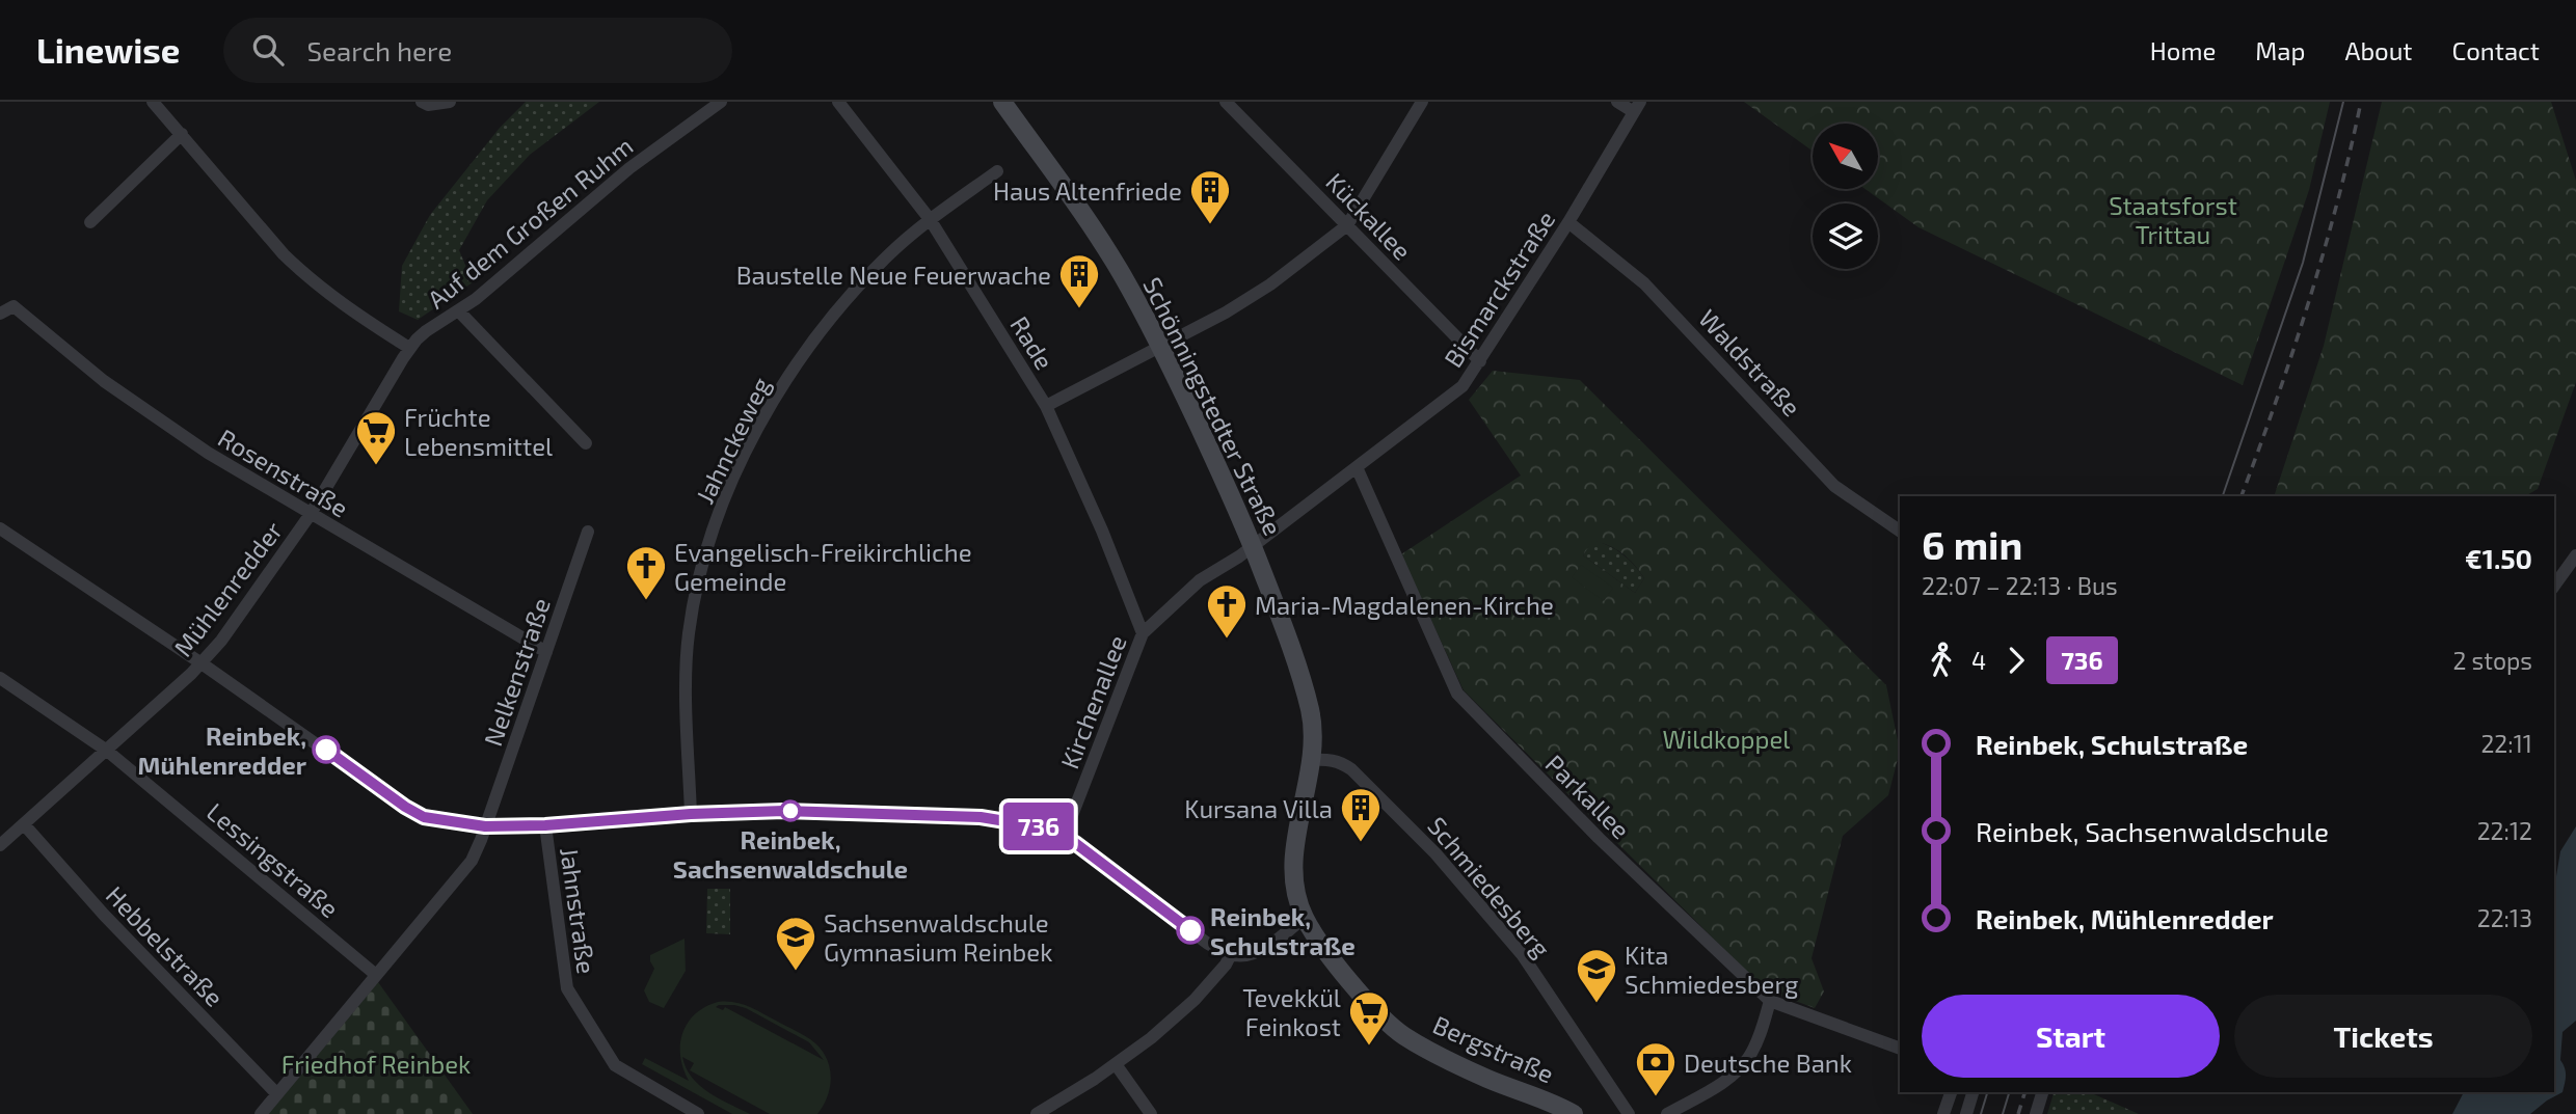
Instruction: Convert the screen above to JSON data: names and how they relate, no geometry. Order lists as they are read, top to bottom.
{
  "streets": {
    "main road": ["Schönningstedter Straße", "Bergstraße"],
    "street": [
      "Kückallee",
      "Auf dem Großen Ruhm",
      "Bismarckstraße",
      "Rade",
      "Waldstraße",
      "Jahnckeweg",
      "Rosenstraße",
      "Mühlenredder",
      "Nelkenstraße",
      "Kirchenallee",
      "Parkallee",
      "Lessingstraße",
      "Schmiedesberg",
      "Jahnstraße",
      "Hebbelstraße"
    ]
  },
  "crossings": [
    ["Kückallee", "Bismarckstraße"],
    ["Auf dem Großen Ruhm", "Mühlenredder"],
    ["Bismarckstraße", "Waldstraße"],
    ["Bismarckstraße", "Schönningstedter Straße"],
    ["Bismarckstraße", "Kirchenallee"],
    ["Bismarckstraße", "Parkallee"],
    ["Rade", "Jahnckeweg"],
    ["Rade", "Kirchenallee"],
    ["Schönningstedter Straße", "Kirchenallee"],
    ["Schönningstedter Straße", "Schmiedesberg"],
    ["Schönningstedter Straße", "Bergstraße"],
    ["Rosenstraße", "Mühlenredder"],
    ["Rosenstraße", "Nelkenstraße"],
    ["Mühlenredder", "Lessingstraße"],
    ["Mühlenredder", "Hebbelstraße"],
    ["Nelkenstraße", "Lessingstraße"],
    ["Nelkenstraße", "Hebbelstraße"]
  ],
  "parks": ["Staatsforst Trittau", "Wildkoppel", "Friedhof Reinbek"],
  "places": {
    "building": ["Haus Altenfriede", "Baustelle Neue Feuerwache", "Kursana Villa"],
    "supermarket": ["Früchte Lebensmittel", "Tevekkül Feinkost"],
    "church": ["Evangelisch-Freikirchliche Gemeinde", "Maria-Magdalenen-Kirche"],
    "other": ["Reinbek, Mühlenredder", "Reinbek, Sachsenwaldschule", "Reinbek, Schulstraße"],
    "school or university": ["Sachsenwaldschule Gymnasium Reinbek", "Kita Schmiedesberg"],
    "bank": ["Deutsche Bank"]
  },
  "lines": ["bus line 736"],
  "north": "top left",
  "page": {
    "header": "Linewise",
    "search": "Search here",
    "nav": [
      "Home",
      "Map",
      "About",
      "Contact"
    ],
    "on_map": "736",
    "heading": ["6 min", "22:07 – 22:13 · Bus", "€1.50"],
    "legs": ["4", "736", "2 stops"],
    "list": [
      {
        "name": "Reinbek, Schulstraße",
        "value": "22:11"
      },
      {
        "name": "Reinbek, Sachsenwaldschule",
        "value": "22:12"
      },
      {
        "name": "Reinbek, Mühlenredder",
        "value": "22:13"
      }
    ],
    "buttons": ["Start", "Tickets"]
  }
}
